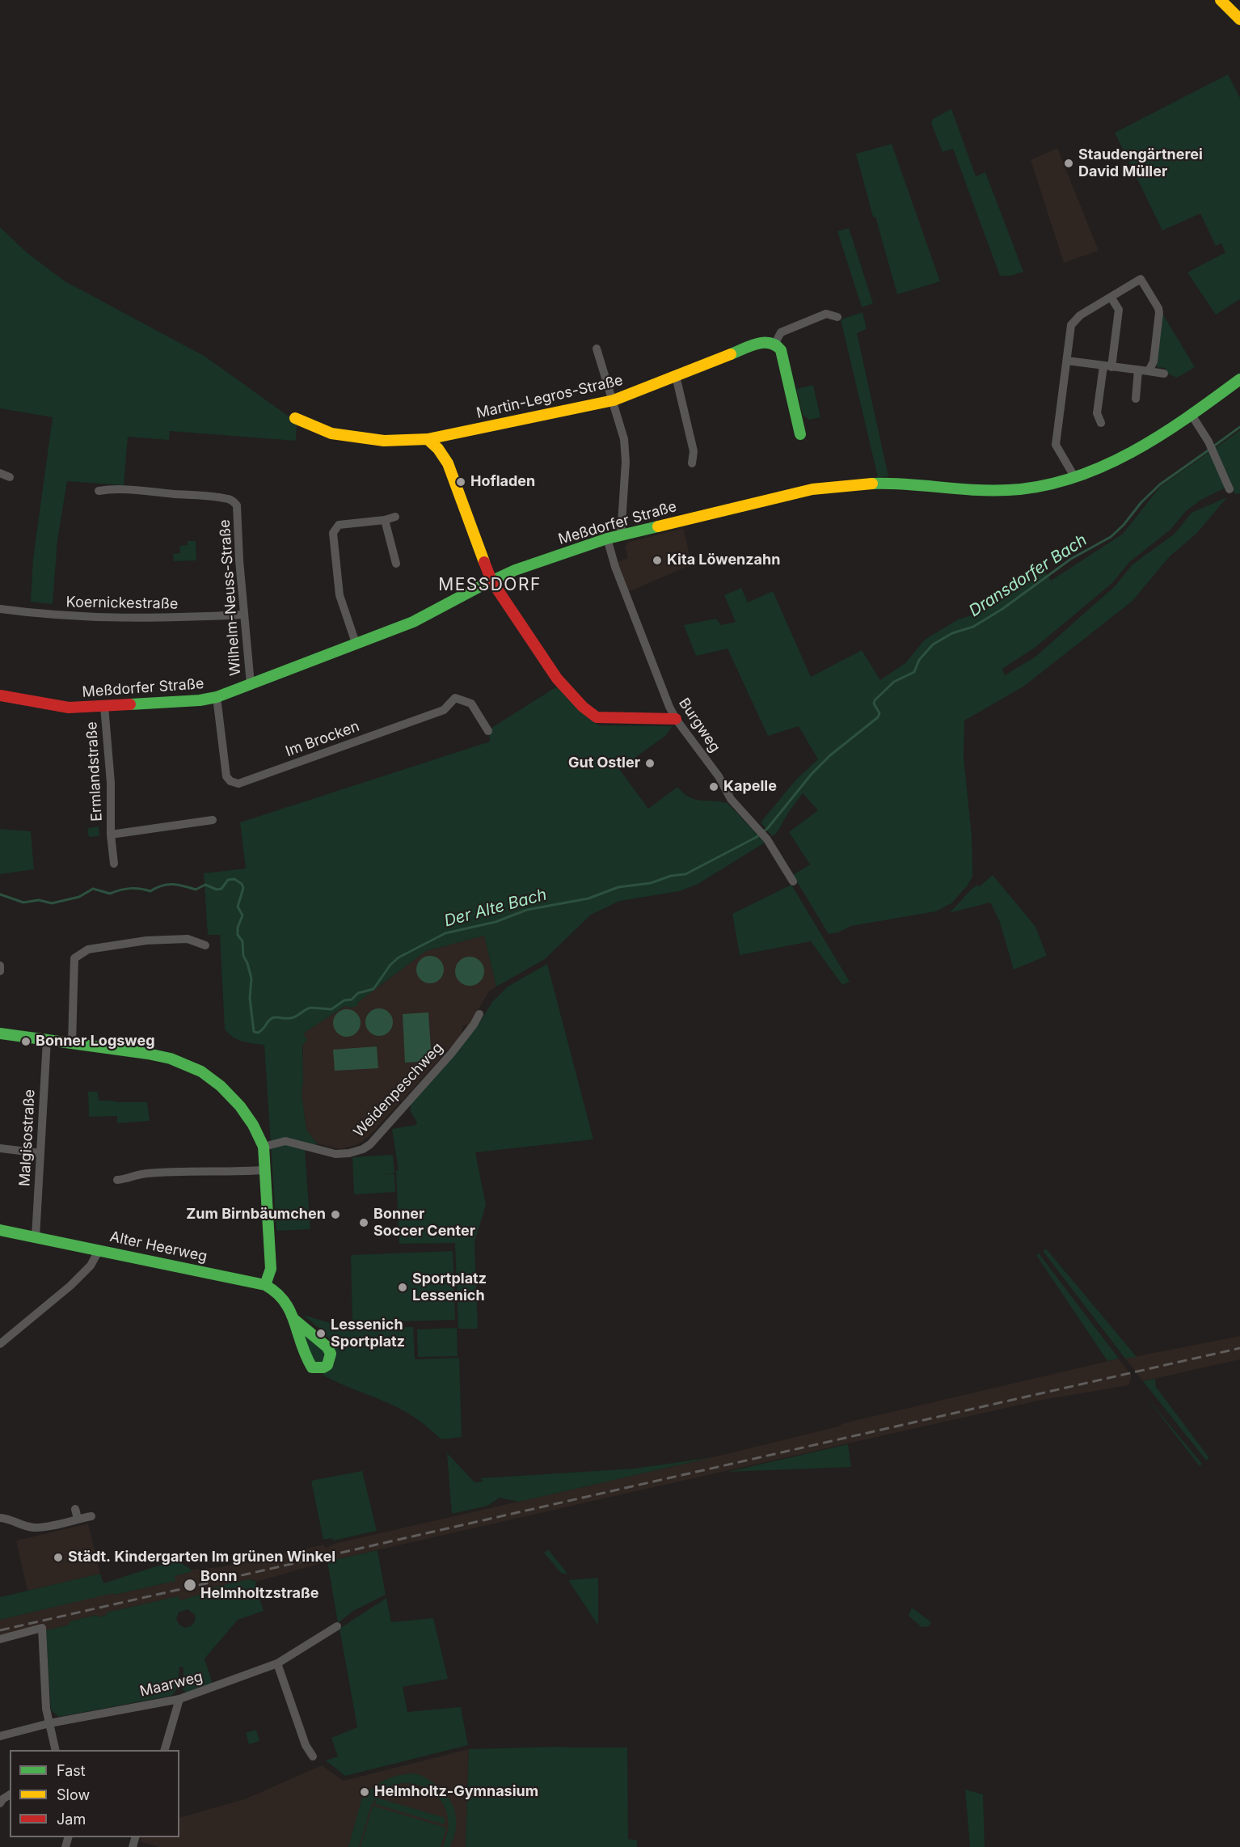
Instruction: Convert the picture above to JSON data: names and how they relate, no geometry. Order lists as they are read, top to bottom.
{
  "streets": {
    "street": [
      "Martin-Legros-Straße",
      "Meßdorfer Straße",
      "Wilhelm-Neuss-Straße",
      "Koernickestraße",
      "Burgweg",
      "Im Brocken",
      "Ermlandstraße",
      "Weidenpeschweg",
      "Malgisostraße",
      "Alter Heerweg",
      "Maarweg"
    ]
  },
  "crossings": [
    ["Meßdorfer Straße", "Wilhelm-Neuss-Straße"],
    ["Meßdorfer Straße", "Burgweg"],
    ["Meßdorfer Straße", "Im Brocken"],
    ["Meßdorfer Straße", "Ermlandstraße"],
    ["Wilhelm-Neuss-Straße", "Koernickestraße"],
    ["Malgisostraße", "Alter Heerweg"]
  ],
  "districts": ["MESSDORF"],
  "water": ["Dransdorfer Bach", "Der Alte Bach"],
  "places": [
    "Staudengärtnerei David Müller",
    "Hofladen",
    "Kita Löwenzahn",
    "Gut Ostler",
    "Kapelle",
    "Bonner Logsweg",
    "Zum Birnbäumchen",
    "Bonner Soccer Center",
    "Sportplatz Lessenich",
    "Lessenich Sportplatz",
    "Städt. Kindergarten Im grünen Winkel",
    "Bonn Helmholtzstraße",
    "Helmholtz-Gymnasium"
  ],
  "legend": ["Fast", "Slow", "Jam"]
}
